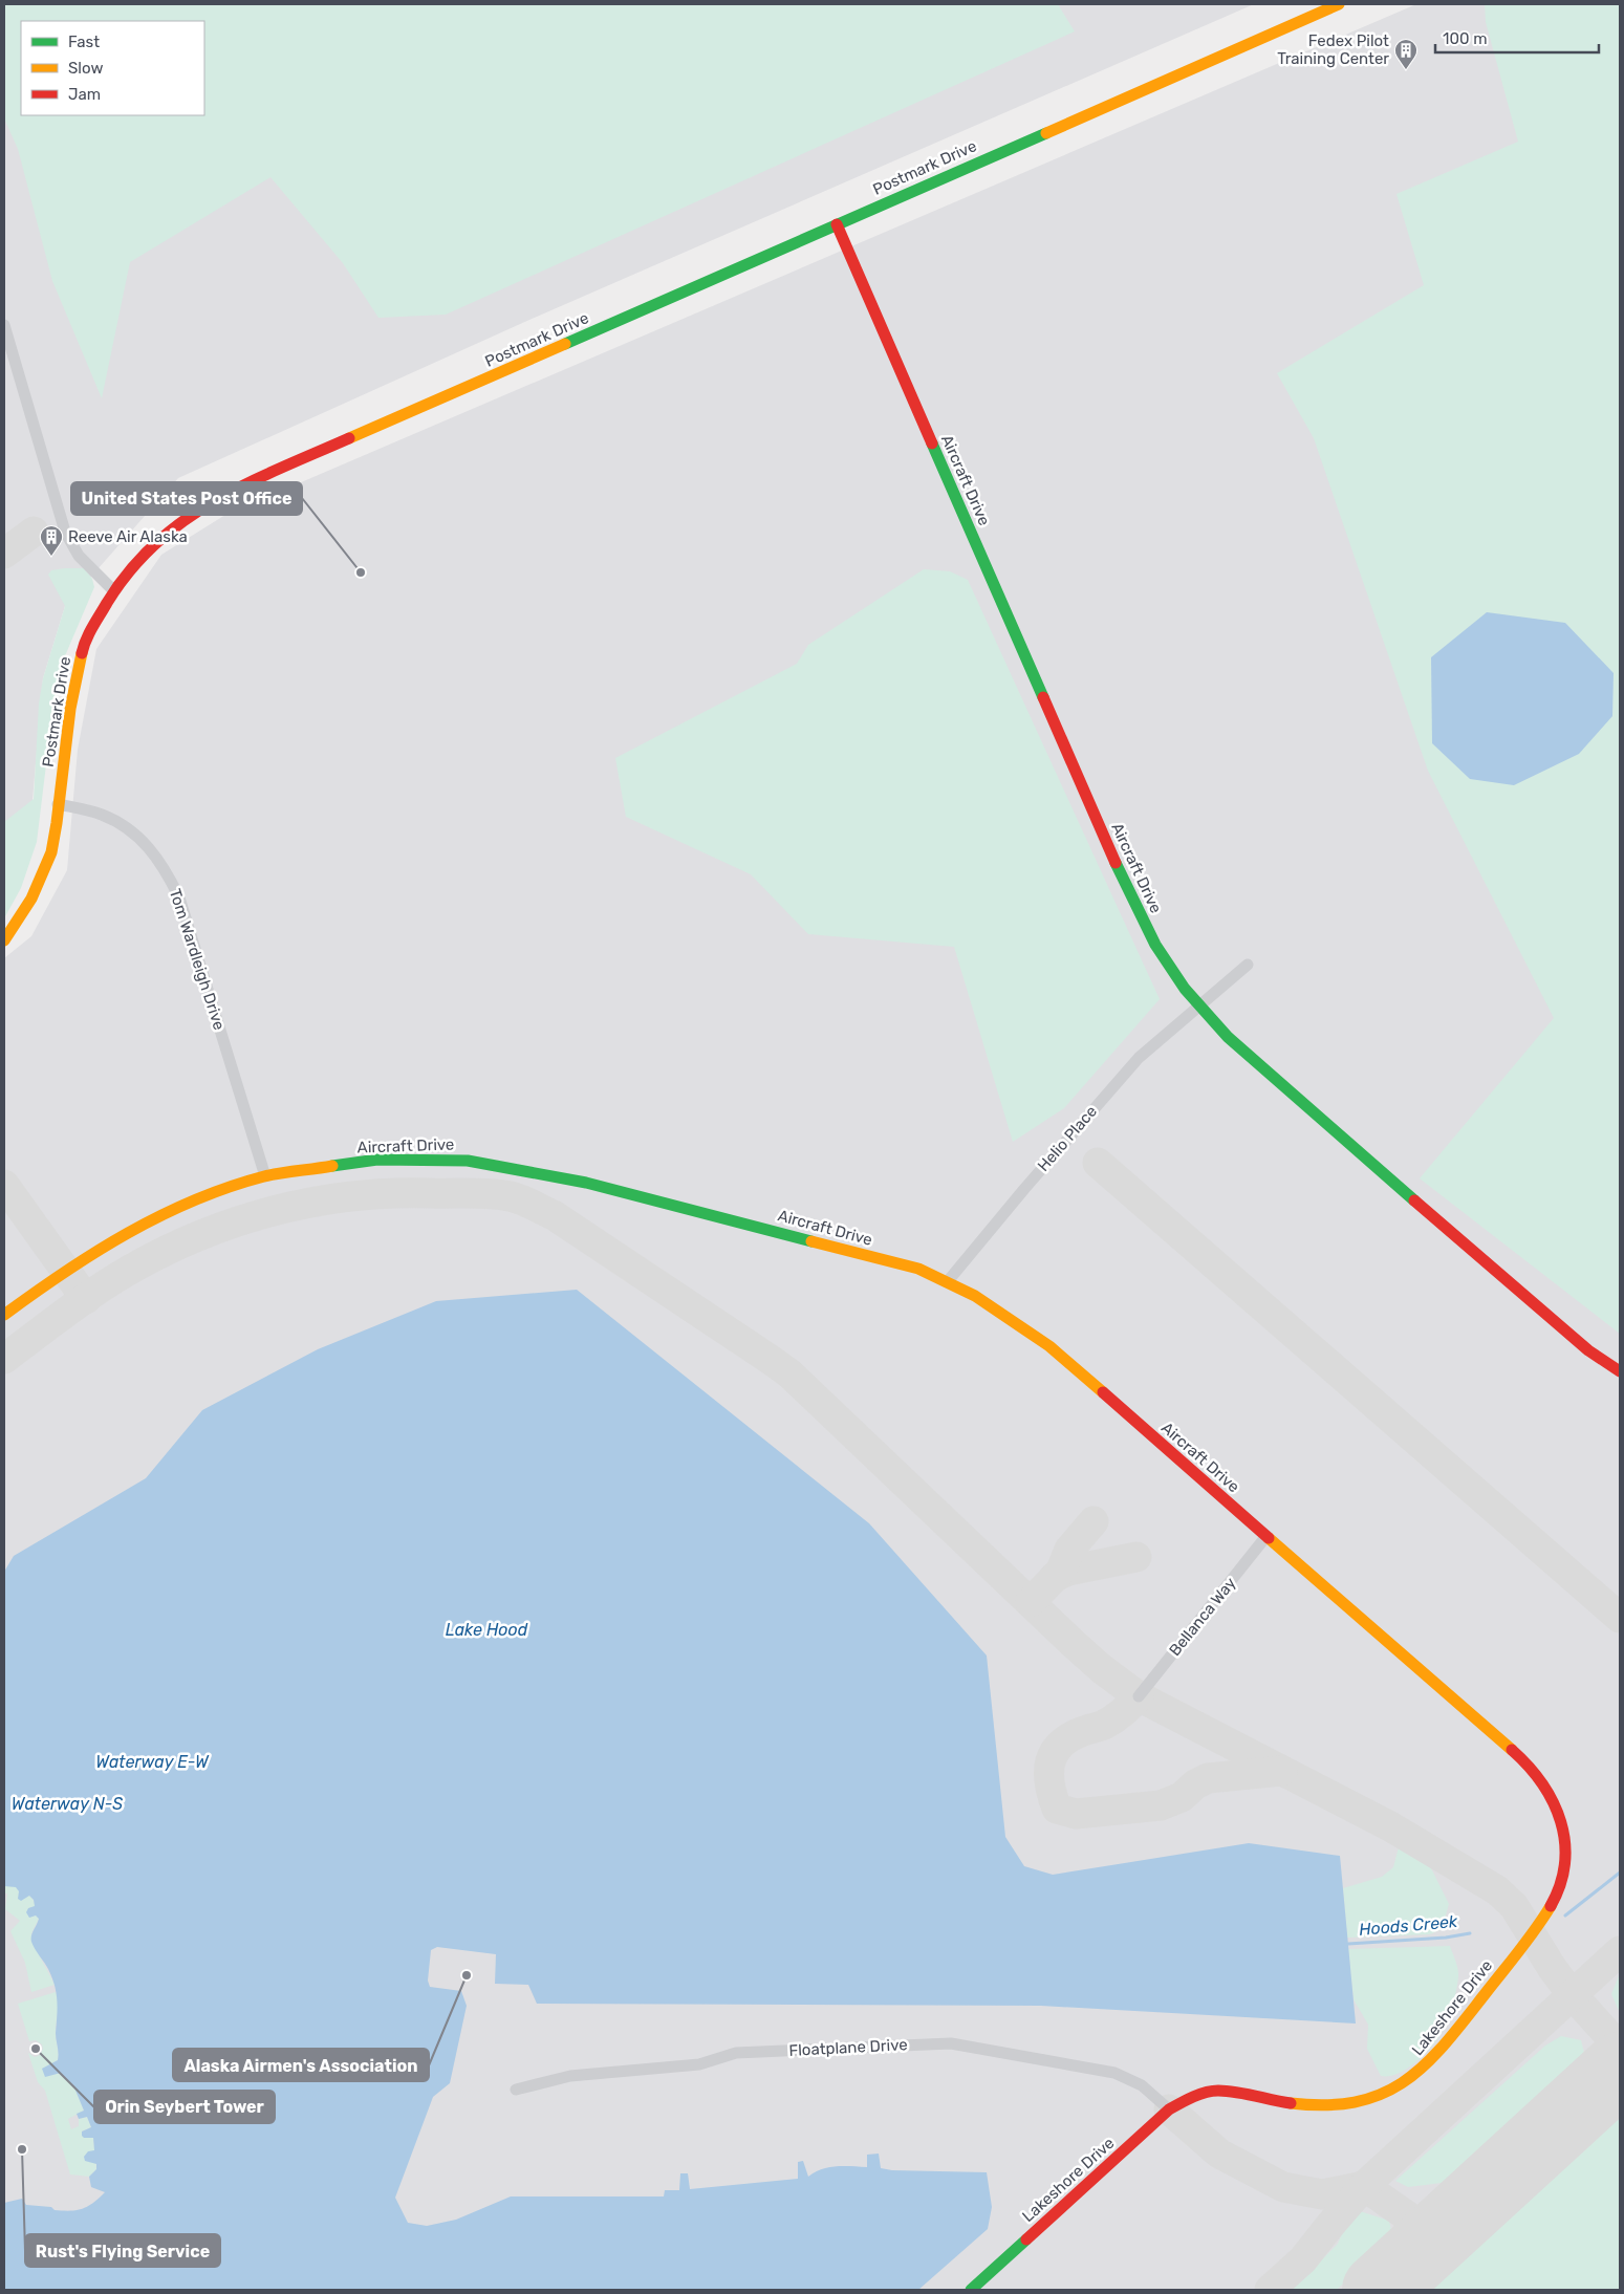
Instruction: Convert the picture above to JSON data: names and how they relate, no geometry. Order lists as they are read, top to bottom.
{
  "streets": {
    "street": [
      "Postmark Drive",
      "Aircraft Drive",
      "Tom Wardleigh Drive",
      "Helio Place",
      "Bellanca Way",
      "Lakeshore Drive",
      "Floatplane Drive"
    ]
  },
  "crossings": [
    ["Postmark Drive", "Aircraft Drive"],
    ["Postmark Drive", "Tom Wardleigh Drive"],
    ["Aircraft Drive", "Tom Wardleigh Drive"],
    ["Aircraft Drive", "Helio Place"],
    ["Aircraft Drive", "Bellanca Way"],
    ["Aircraft Drive", "Lakeshore Drive"],
    ["Lakeshore Drive", "Floatplane Drive"]
  ],
  "water": [
    "Lake Hood",
    "Waterway E-W",
    "Waterway N-S",
    "Hoods Creek"
  ],
  "places": {
    "building": ["Fedex Pilot Training Center", "Reeve Air Alaska"],
    "other": [
      "United States Post Office",
      "Alaska Airmen's Association",
      "Orin Seybert Tower",
      "Rust's Flying Service"
    ]
  },
  "legend": ["Fast", "Slow", "Jam"],
  "scale_bar": "100 m"
}
